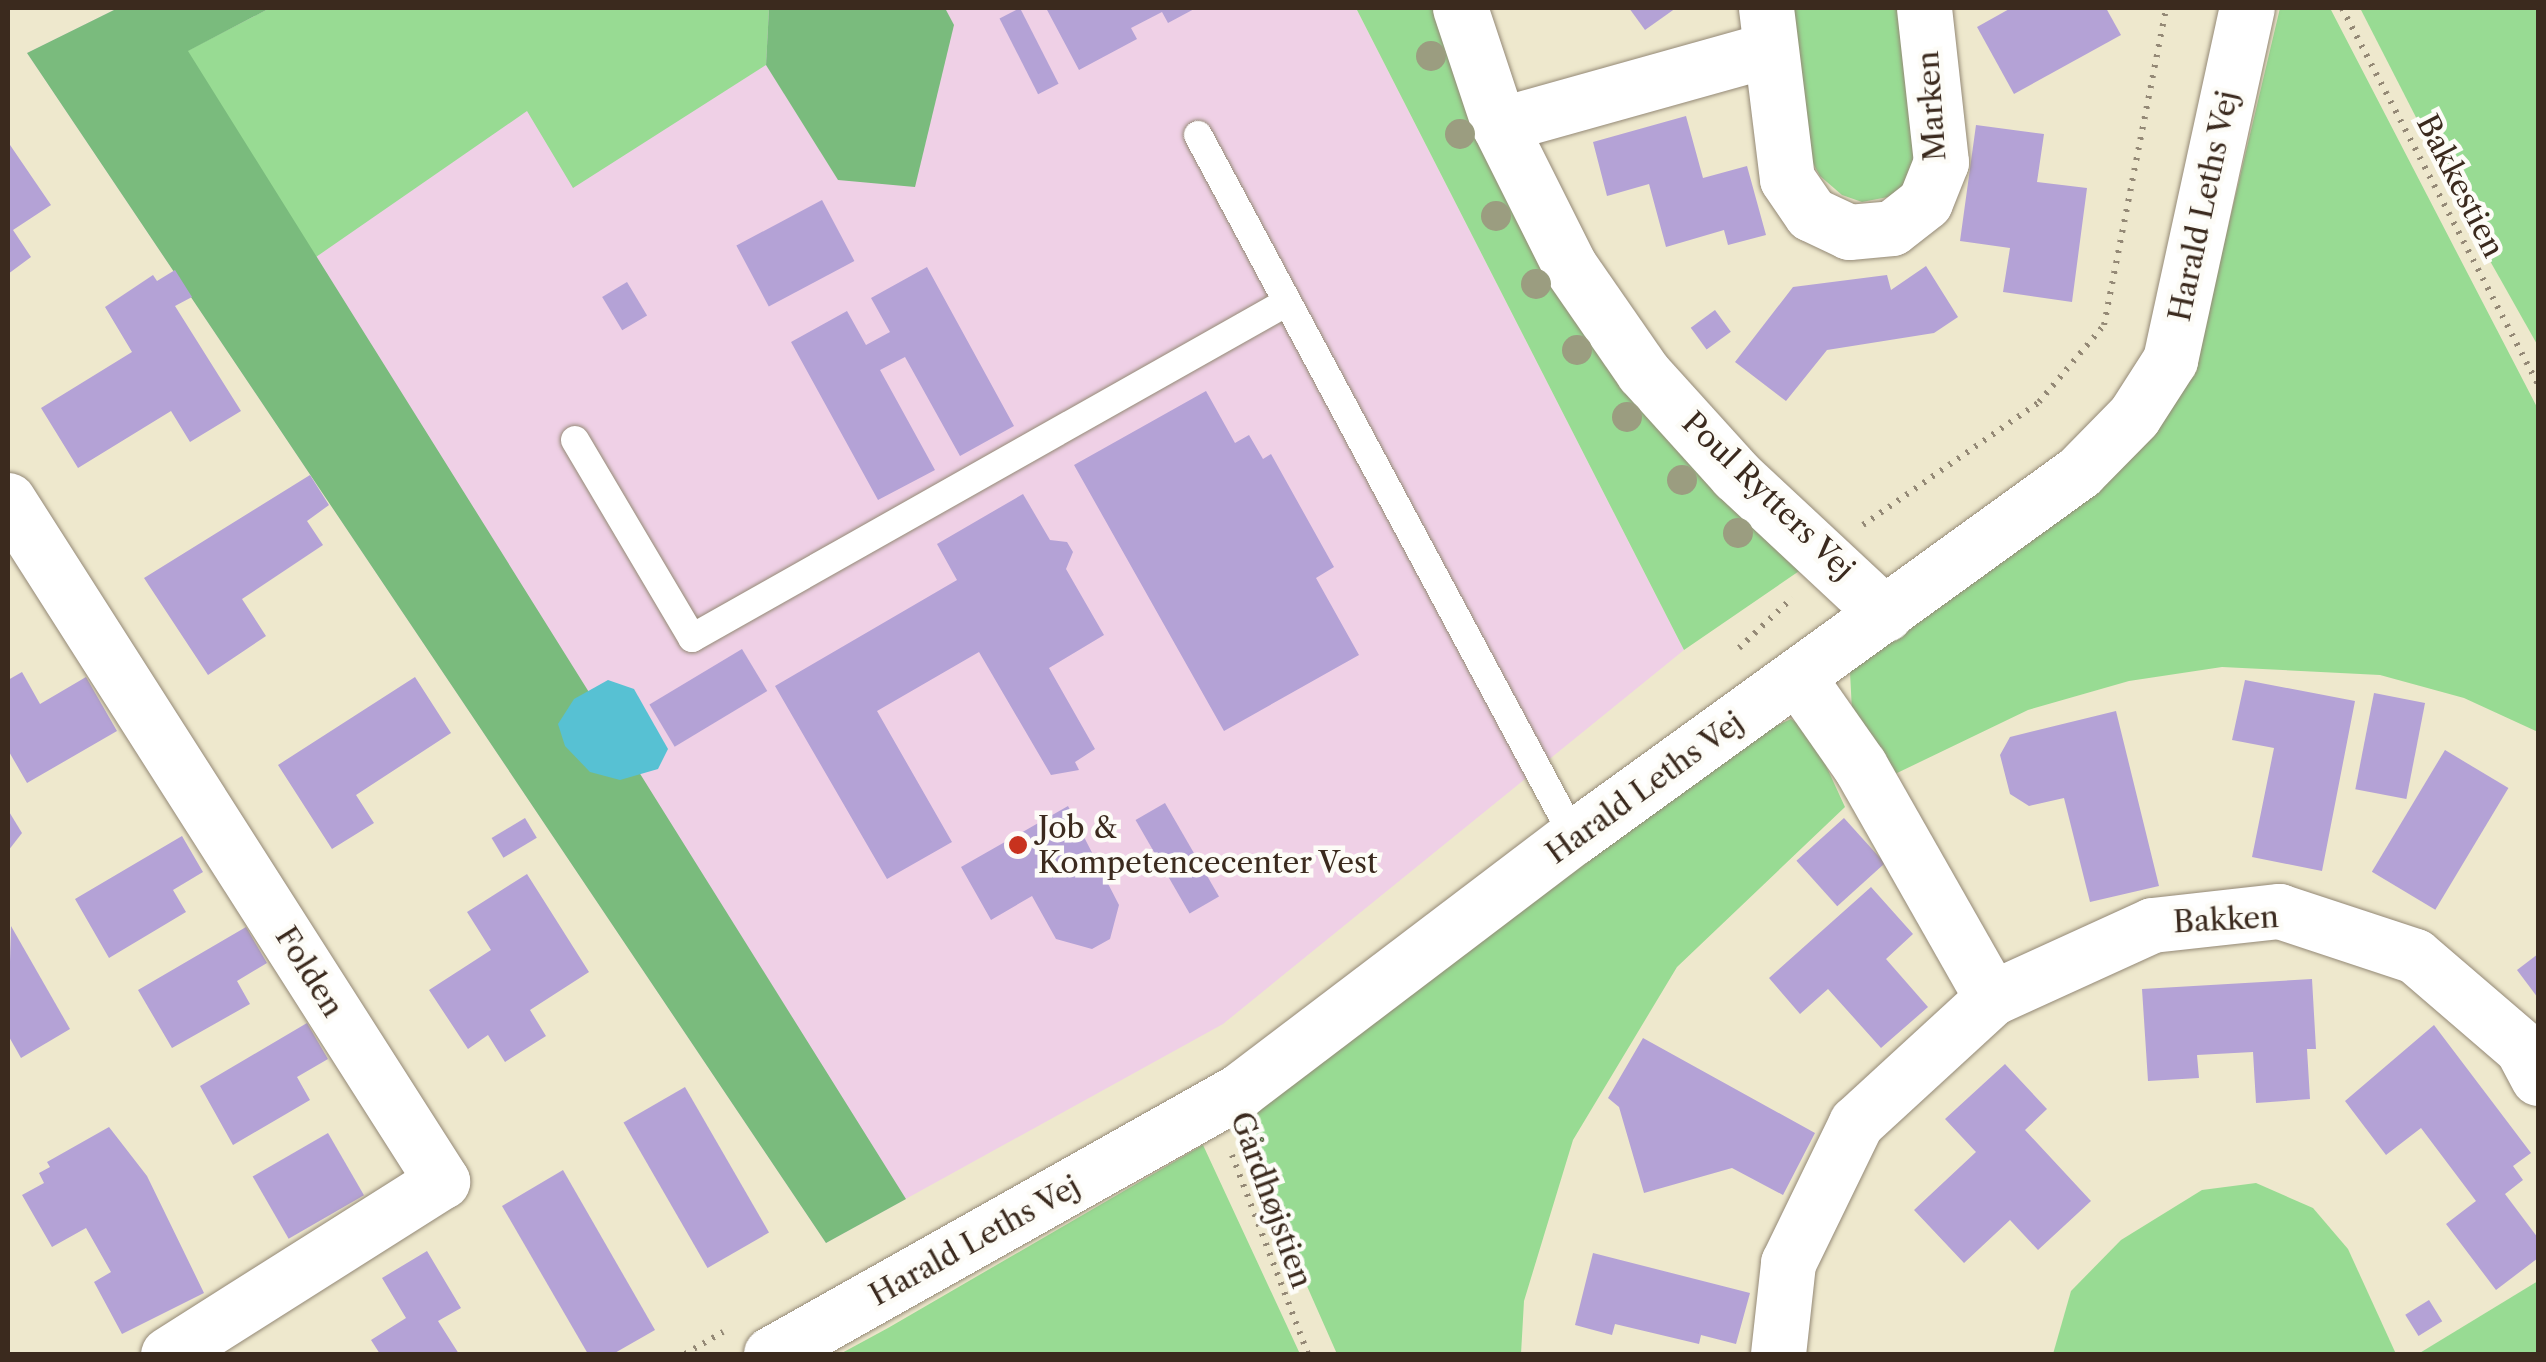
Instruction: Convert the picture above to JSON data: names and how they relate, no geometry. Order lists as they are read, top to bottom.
{
  "streets": {
    "street": [
      "Marken",
      "Harald Leths Vej",
      "Poul Rytters Vej",
      "Bakken",
      "Folden"
    ],
    "path": ["Bakkestien", "Gårdhøjstien"]
  },
  "crossings": [
    ["Marken", "Poul Rytters Vej"],
    ["Harald Leths Vej", "Poul Rytters Vej"],
    ["Harald Leths Vej", "Gårdhøjstien"]
  ],
  "places": ["Job & Kompetencecenter Vest"]
}
